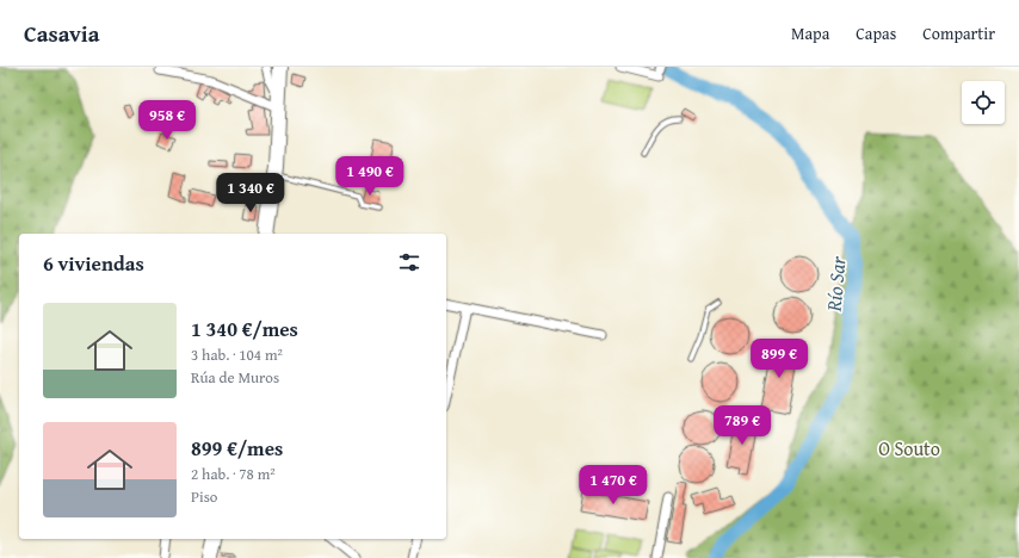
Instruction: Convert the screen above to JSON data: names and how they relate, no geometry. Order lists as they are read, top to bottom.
{
  "water": ["Río Sar"],
  "parks": ["O Souto"],
  "page": {
    "header": "Casavia",
    "nav": ["Mapa", "Capas", "Compartir"],
    "price": [
      "958 €",
      "1 490 €",
      "1 340 €",
      "899 €",
      "789 €",
      "1 470 €"
    ],
    "heading": "6 viviendas",
    "list": [
      {
        "name": "1 340 €/mes",
        "note": "3 hab. · 104 m² · Rúa de Muros"
      },
      {
        "name": "899 €/mes",
        "note": "2 hab. · 78 m² · Piso"
      }
    ]
  }
}
